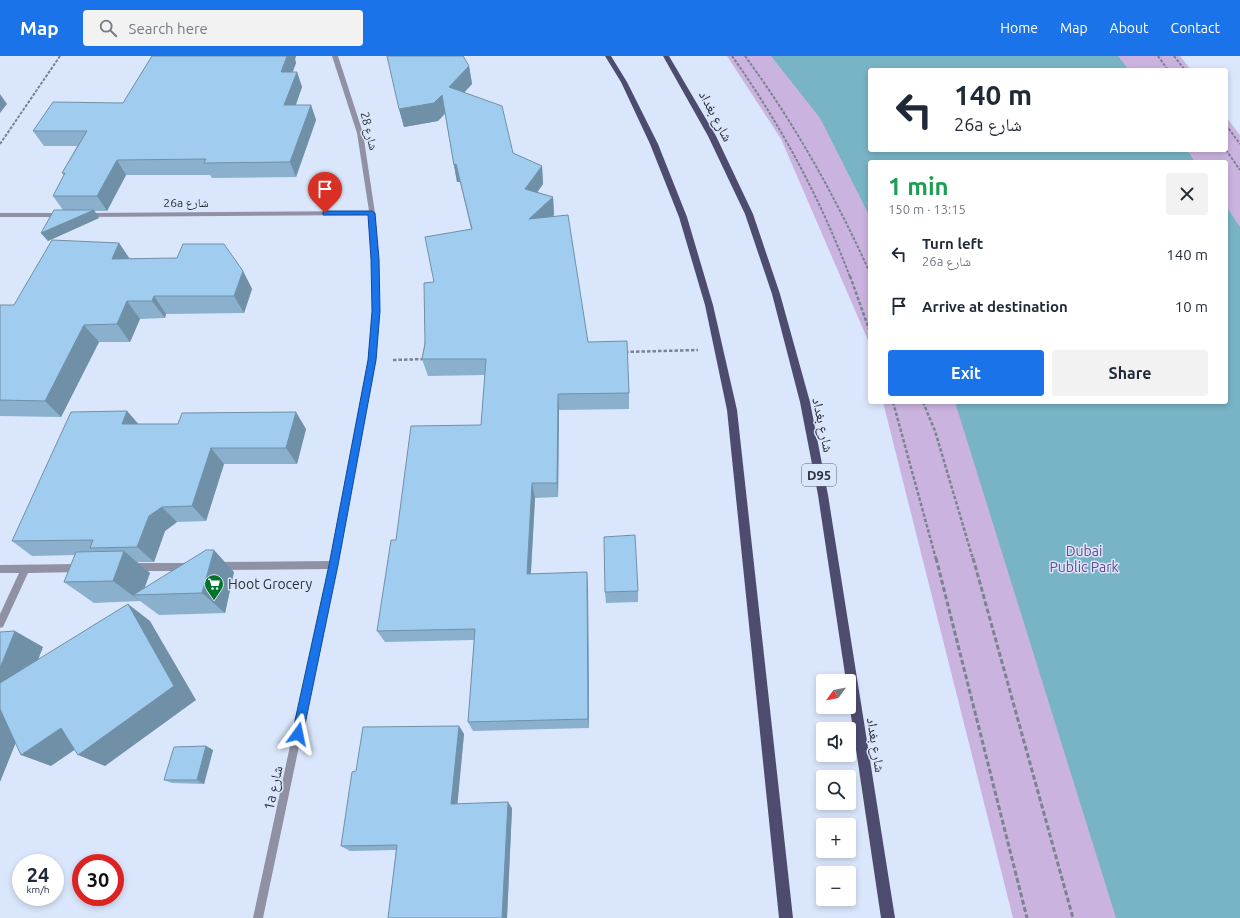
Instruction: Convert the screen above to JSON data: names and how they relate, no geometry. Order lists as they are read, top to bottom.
{
  "streets": {
    "main road": ["شارع بغداد", "D95"],
    "street": ["شارع 28", "26a شارع", "1a شارع"]
  },
  "crossings": [
    ["شارع 28", "26a شارع"],
    ["شارع 28", "1a شارع"],
    ["26a شارع", "1a شارع"]
  ],
  "parks": ["Dubai Public Park"],
  "places": {
    "supermarket": ["Hoot Grocery"]
  },
  "north": "bottom left",
  "page": {
    "header": "Map",
    "search": "Search here",
    "nav": [
      "Home",
      "Map",
      "About",
      "Contact"
    ],
    "turn": ["140 m", "26a شارع"],
    "heading": ["1 min", "150 m · 13:15"],
    "list": [
      {
        "name": "Turn left",
        "note": "26a شارع",
        "value": "140 m"
      },
      {
        "name": "Arrive at destination",
        "value": "10 m"
      }
    ],
    "buttons": ["Exit", "Share"],
    "map_buttons": ["+", "−"],
    "speed": "24 km/h",
    "limit": "30"
  }
}
